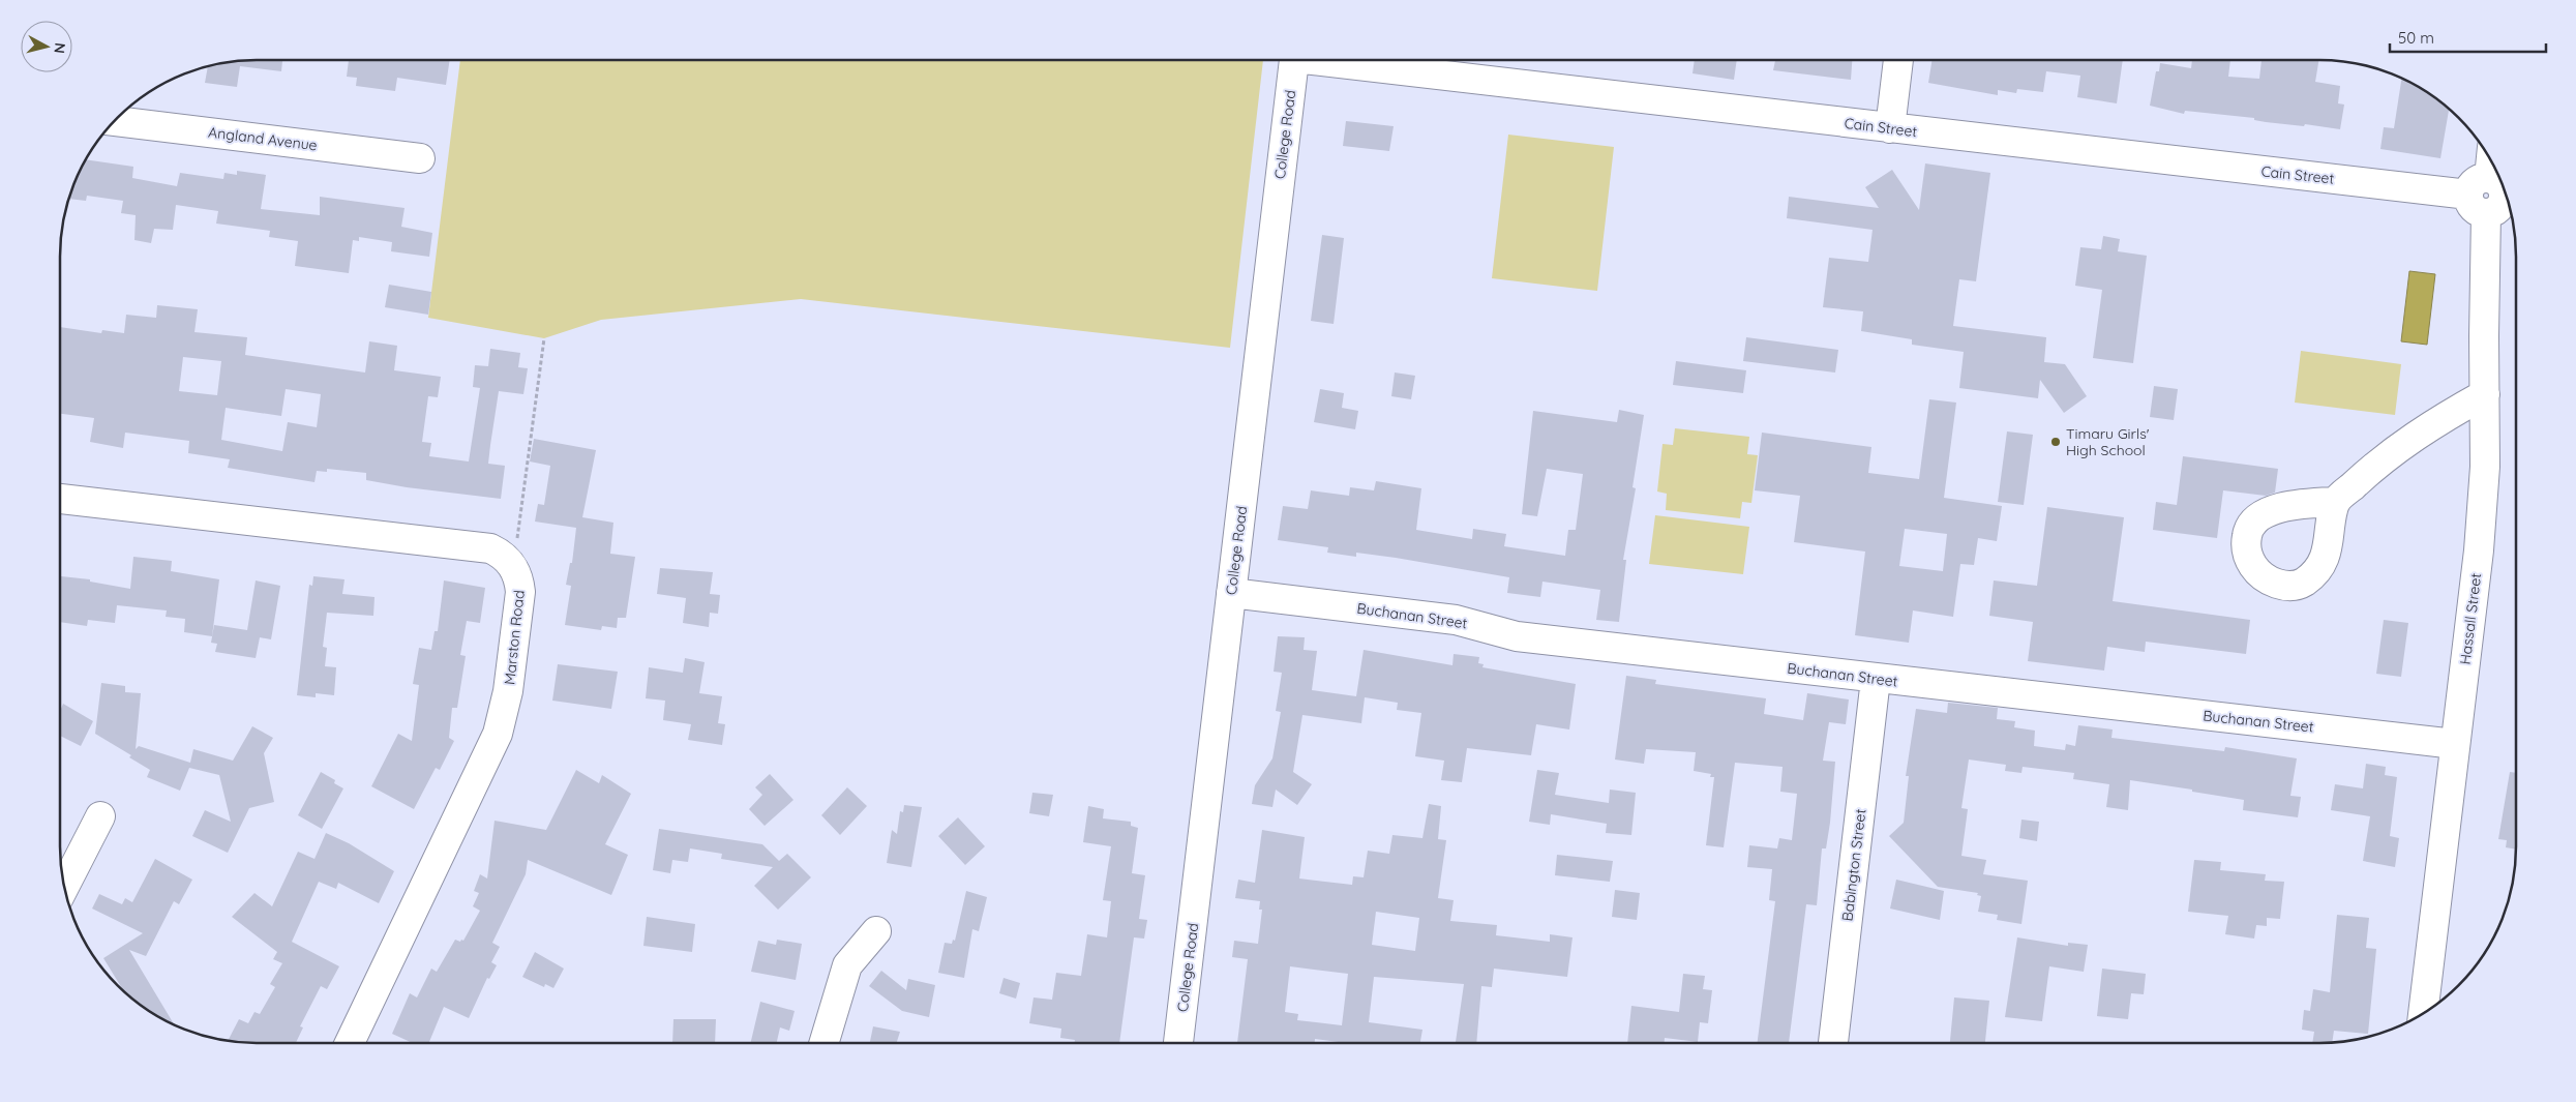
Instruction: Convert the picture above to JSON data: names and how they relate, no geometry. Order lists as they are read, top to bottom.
{
  "streets": {
    "street": [
      "Cain Street",
      "College Road",
      "Angland Avenue",
      "Buchanan Street",
      "Hassall Street",
      "Marston Road",
      "Babington Street"
    ]
  },
  "crossings": [
    ["Cain Street", "Hassall Street"],
    ["College Road", "Buchanan Street"],
    ["Buchanan Street", "Hassall Street"],
    ["Buchanan Street", "Babington Street"]
  ],
  "places": ["Timaru Girls' High School"],
  "scale_bar": "50 m",
  "north": "right"
}
